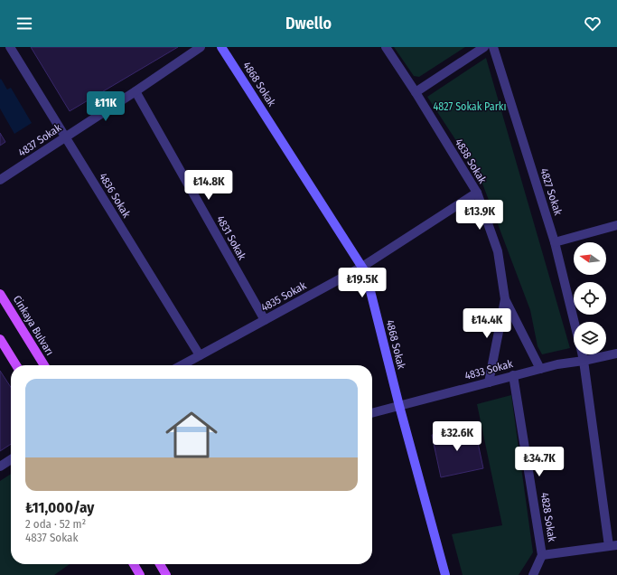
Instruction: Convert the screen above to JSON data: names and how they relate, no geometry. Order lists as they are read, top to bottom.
{
  "streets": {
    "main road": ["Cinkaya Bulvarı"],
    "street": [
      "4868 Sokak",
      "4837 Sokak",
      "4838 Sokak",
      "4827 Sokak",
      "4836 Sokak",
      "4831 Sokak",
      "4835 Sokak",
      "4833 Sokak",
      "4828 Sokak"
    ]
  },
  "crossings": [
    ["4868 Sokak", "4835 Sokak"],
    ["4868 Sokak", "4833 Sokak"],
    ["4837 Sokak", "4836 Sokak"],
    ["4837 Sokak", "4831 Sokak"],
    ["4838 Sokak", "4835 Sokak"],
    ["4838 Sokak", "4833 Sokak"],
    ["4836 Sokak", "4835 Sokak"],
    ["4831 Sokak", "4835 Sokak"],
    ["4833 Sokak", "4828 Sokak"]
  ],
  "parks": ["4827 Sokak Parkı"],
  "north": "left",
  "page": {
    "header": "Dwello",
    "price": [
      "₺11K",
      "₺14.8K",
      "₺13.9K",
      "₺19.5K",
      "₺14.4K",
      "₺32.6K",
      "₺34.7K"
    ],
    "list": [
      {
        "name": "₺11,000/ay",
        "note": "2 oda · 52 m² · 4837 Sokak"
      }
    ]
  }
}
